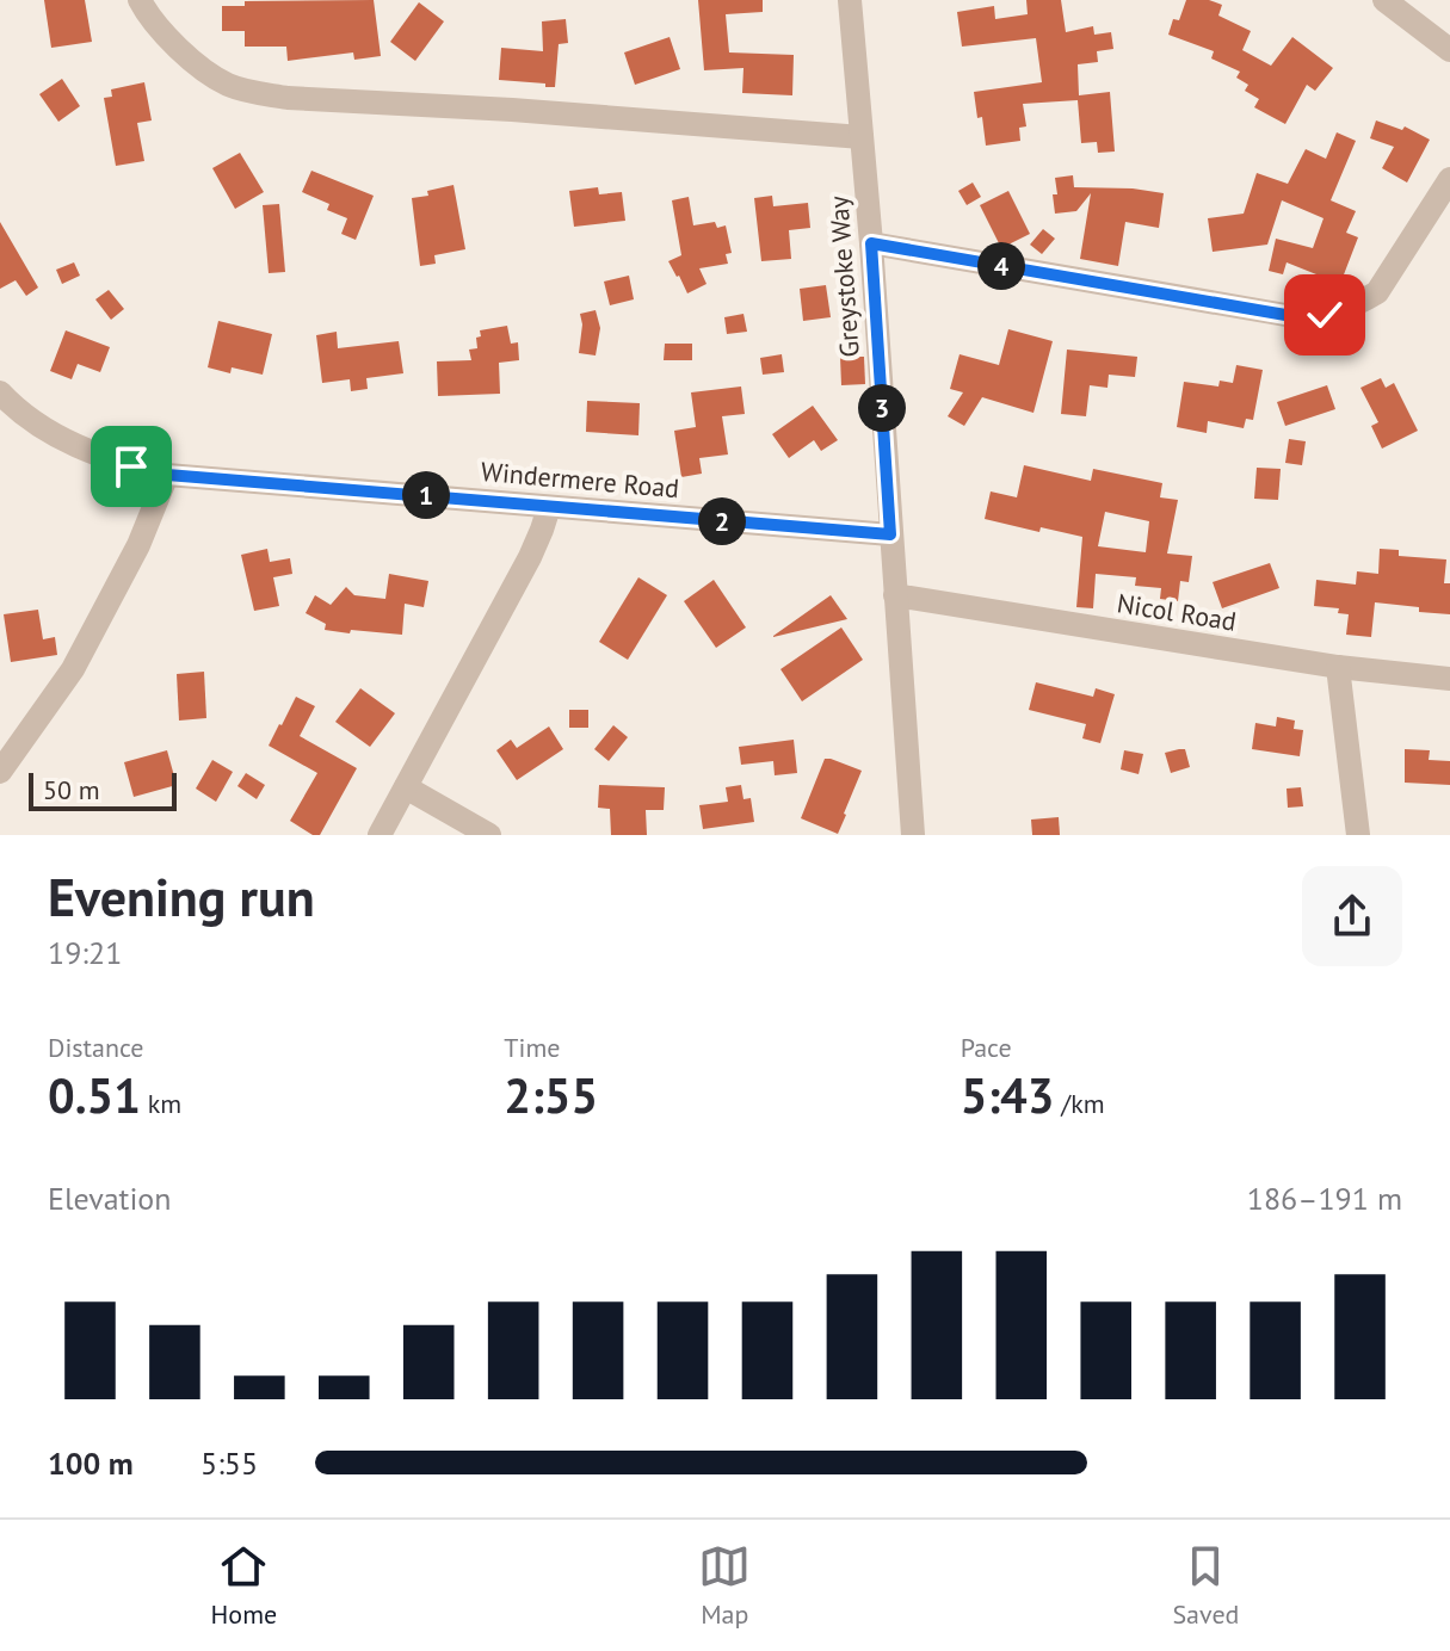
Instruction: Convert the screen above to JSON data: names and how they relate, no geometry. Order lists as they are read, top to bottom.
{
  "streets": {
    "street": ["Greystoke Way", "Windermere Road", "Nicol Road"]
  },
  "crossings": [
    ["Greystoke Way", "Windermere Road"],
    ["Greystoke Way", "Nicol Road"]
  ],
  "scale_bar": "50 m",
  "page": {
    "pins": [
      "4",
      "3",
      "1",
      "2"
    ],
    "scale": "50 m",
    "heading": ["Evening run", "19:21"],
    "stats": [
      ["Distance", "0.51 km"],
      ["Time", "2:55"],
      ["Pace", "5:43 /km"]
    ],
    "chart": ["Elevation", "186–191 m"],
    "list": [
      {
        "name": "100 m",
        "note": "5:55"
      }
    ],
    "tabs": ["Home", "Map", "Saved"]
  }
}
